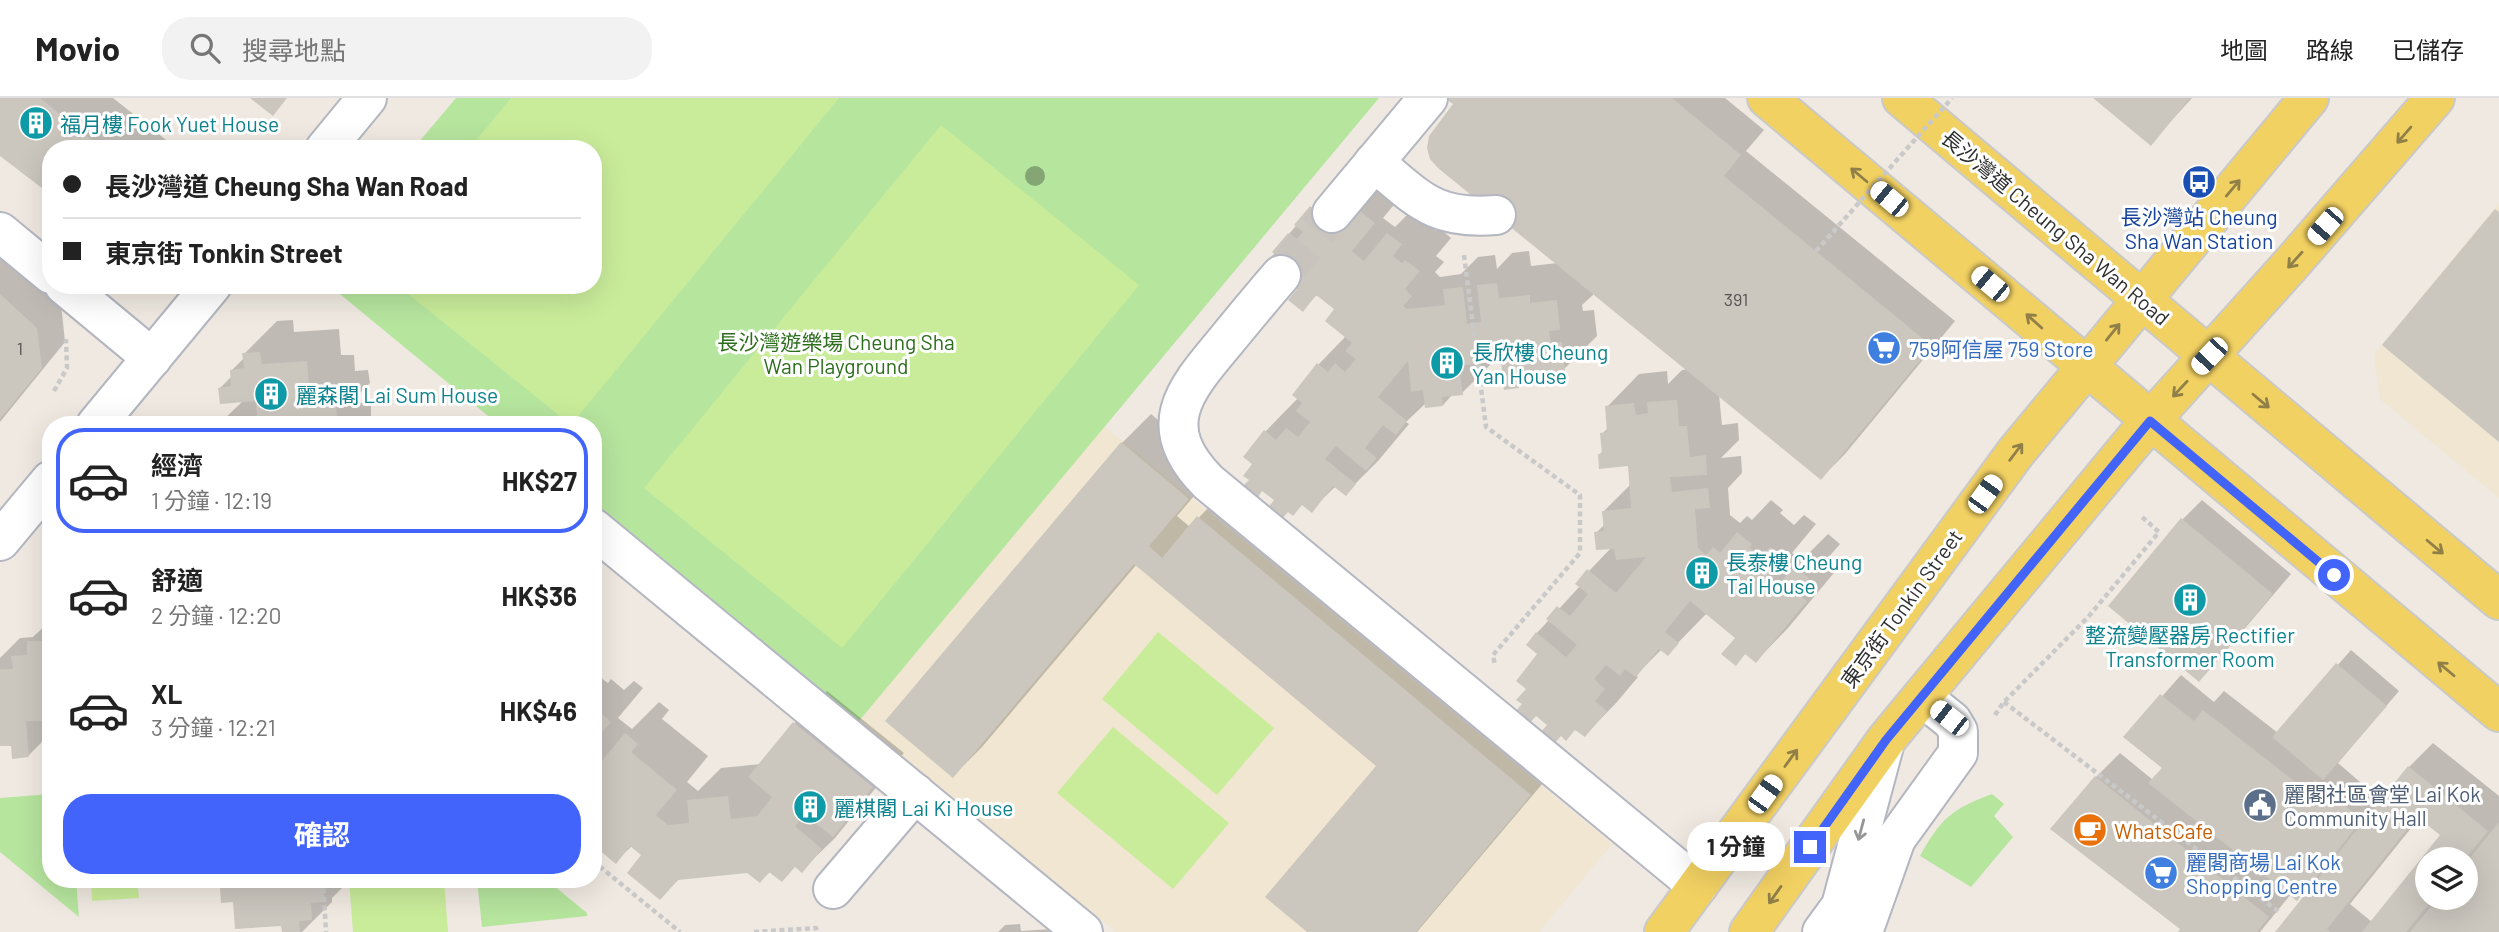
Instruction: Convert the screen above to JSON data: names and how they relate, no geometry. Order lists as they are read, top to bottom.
{
  "streets": {
    "main road": ["長沙灣道 Cheung Sha Wan Road", "東京街 Tonkin Street"]
  },
  "crossings": [
    ["長沙灣道 Cheung Sha Wan Road", "東京街 Tonkin Street"]
  ],
  "parks": ["長沙灣遊樂場 Cheung Sha Wan Playground"],
  "places": {
    "building": [
      "福月樓 Fook Yuet House",
      "長欣樓 Cheung Yan House",
      "麗森閣 Lai Sum House",
      "長泰樓 Cheung Tai House",
      "整流變壓器房 Rectifier Transformer Room",
      "麗棋閣 Lai Ki House"
    ],
    "bus stop": ["長沙灣站 Cheung Sha Wan Station"],
    "supermarket": ["759阿信屋 759 Store", "麗閣商場 Lai Kok Shopping Centre"],
    "public building": ["麗閣社區會堂 Lai Kok Community Hall"],
    "cafe": ["WhatsCafe"]
  },
  "house_numbers": ["391", "1"],
  "page": {
    "header": "Movio",
    "search": "搜尋地點",
    "nav": ["地圖", "路線", "已儲存"],
    "banner": ["長沙灣道 Cheung Sha Wan Road", "東京街 Tonkin Street"],
    "list": [
      {
        "name": "經濟",
        "note": "1 分鐘 · 12:19",
        "value": "HK$27"
      },
      {
        "name": "舒適",
        "note": "2 分鐘 · 12:20",
        "value": "HK$36"
      },
      {
        "name": "XL",
        "note": "3 分鐘 · 12:21",
        "value": "HK$46"
      }
    ],
    "buttons": "確認",
    "bubble": "1 分鐘"
  }
}
